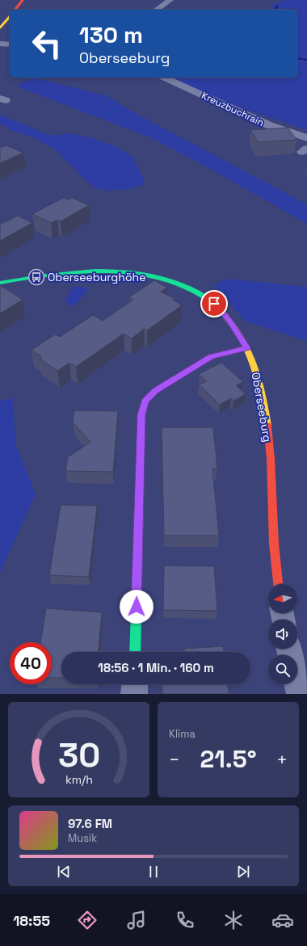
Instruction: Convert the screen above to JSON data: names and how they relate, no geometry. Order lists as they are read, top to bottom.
{
  "streets": {
    "street": ["Kreuzbuchrain", "Oberseeburg"]
  },
  "places": {
    "bus stop": ["Oberseeburghöhe"]
  },
  "north": "left",
  "page": {
    "turn": ["130 m", "Oberseeburg"],
    "limit": "40",
    "trip": "18:56 · 1 Min. · 160 m",
    "tile": "Klima",
    "heat": ["−", "21.5°", "+"],
    "song": ["97.6 FM", "Musik"],
    "tabs": "18:55",
    "gauge": ["30", "km/h"]
  }
}
